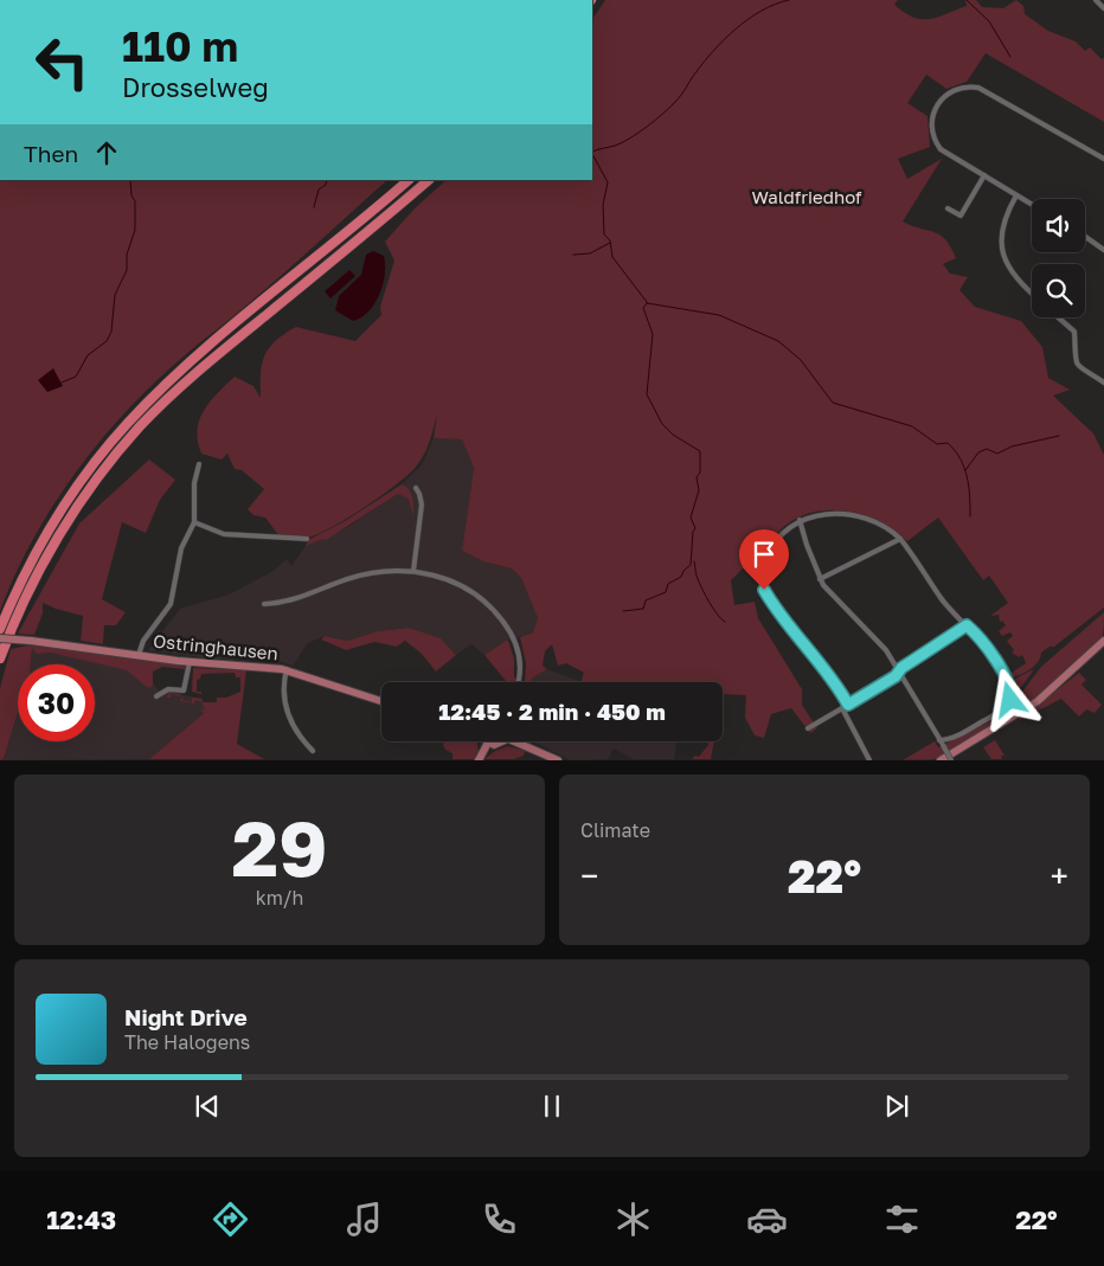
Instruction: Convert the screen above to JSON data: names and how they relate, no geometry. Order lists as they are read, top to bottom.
{
  "streets": {
    "main road": ["Ostringhausen"]
  },
  "parks": ["Waldfriedhof"],
  "page": {
    "turn": ["110 m", "Drosselweg"],
    "then": "Then",
    "limit": "30",
    "trip": "12:45 · 2 min · 450 m",
    "tile": [
      ["29", "km/h"],
      "Climate"
    ],
    "heat": ["−", "22°", "+"],
    "song": ["Night Drive", "The Halogens"],
    "tabs": ["12:43", "22°"]
  }
}
